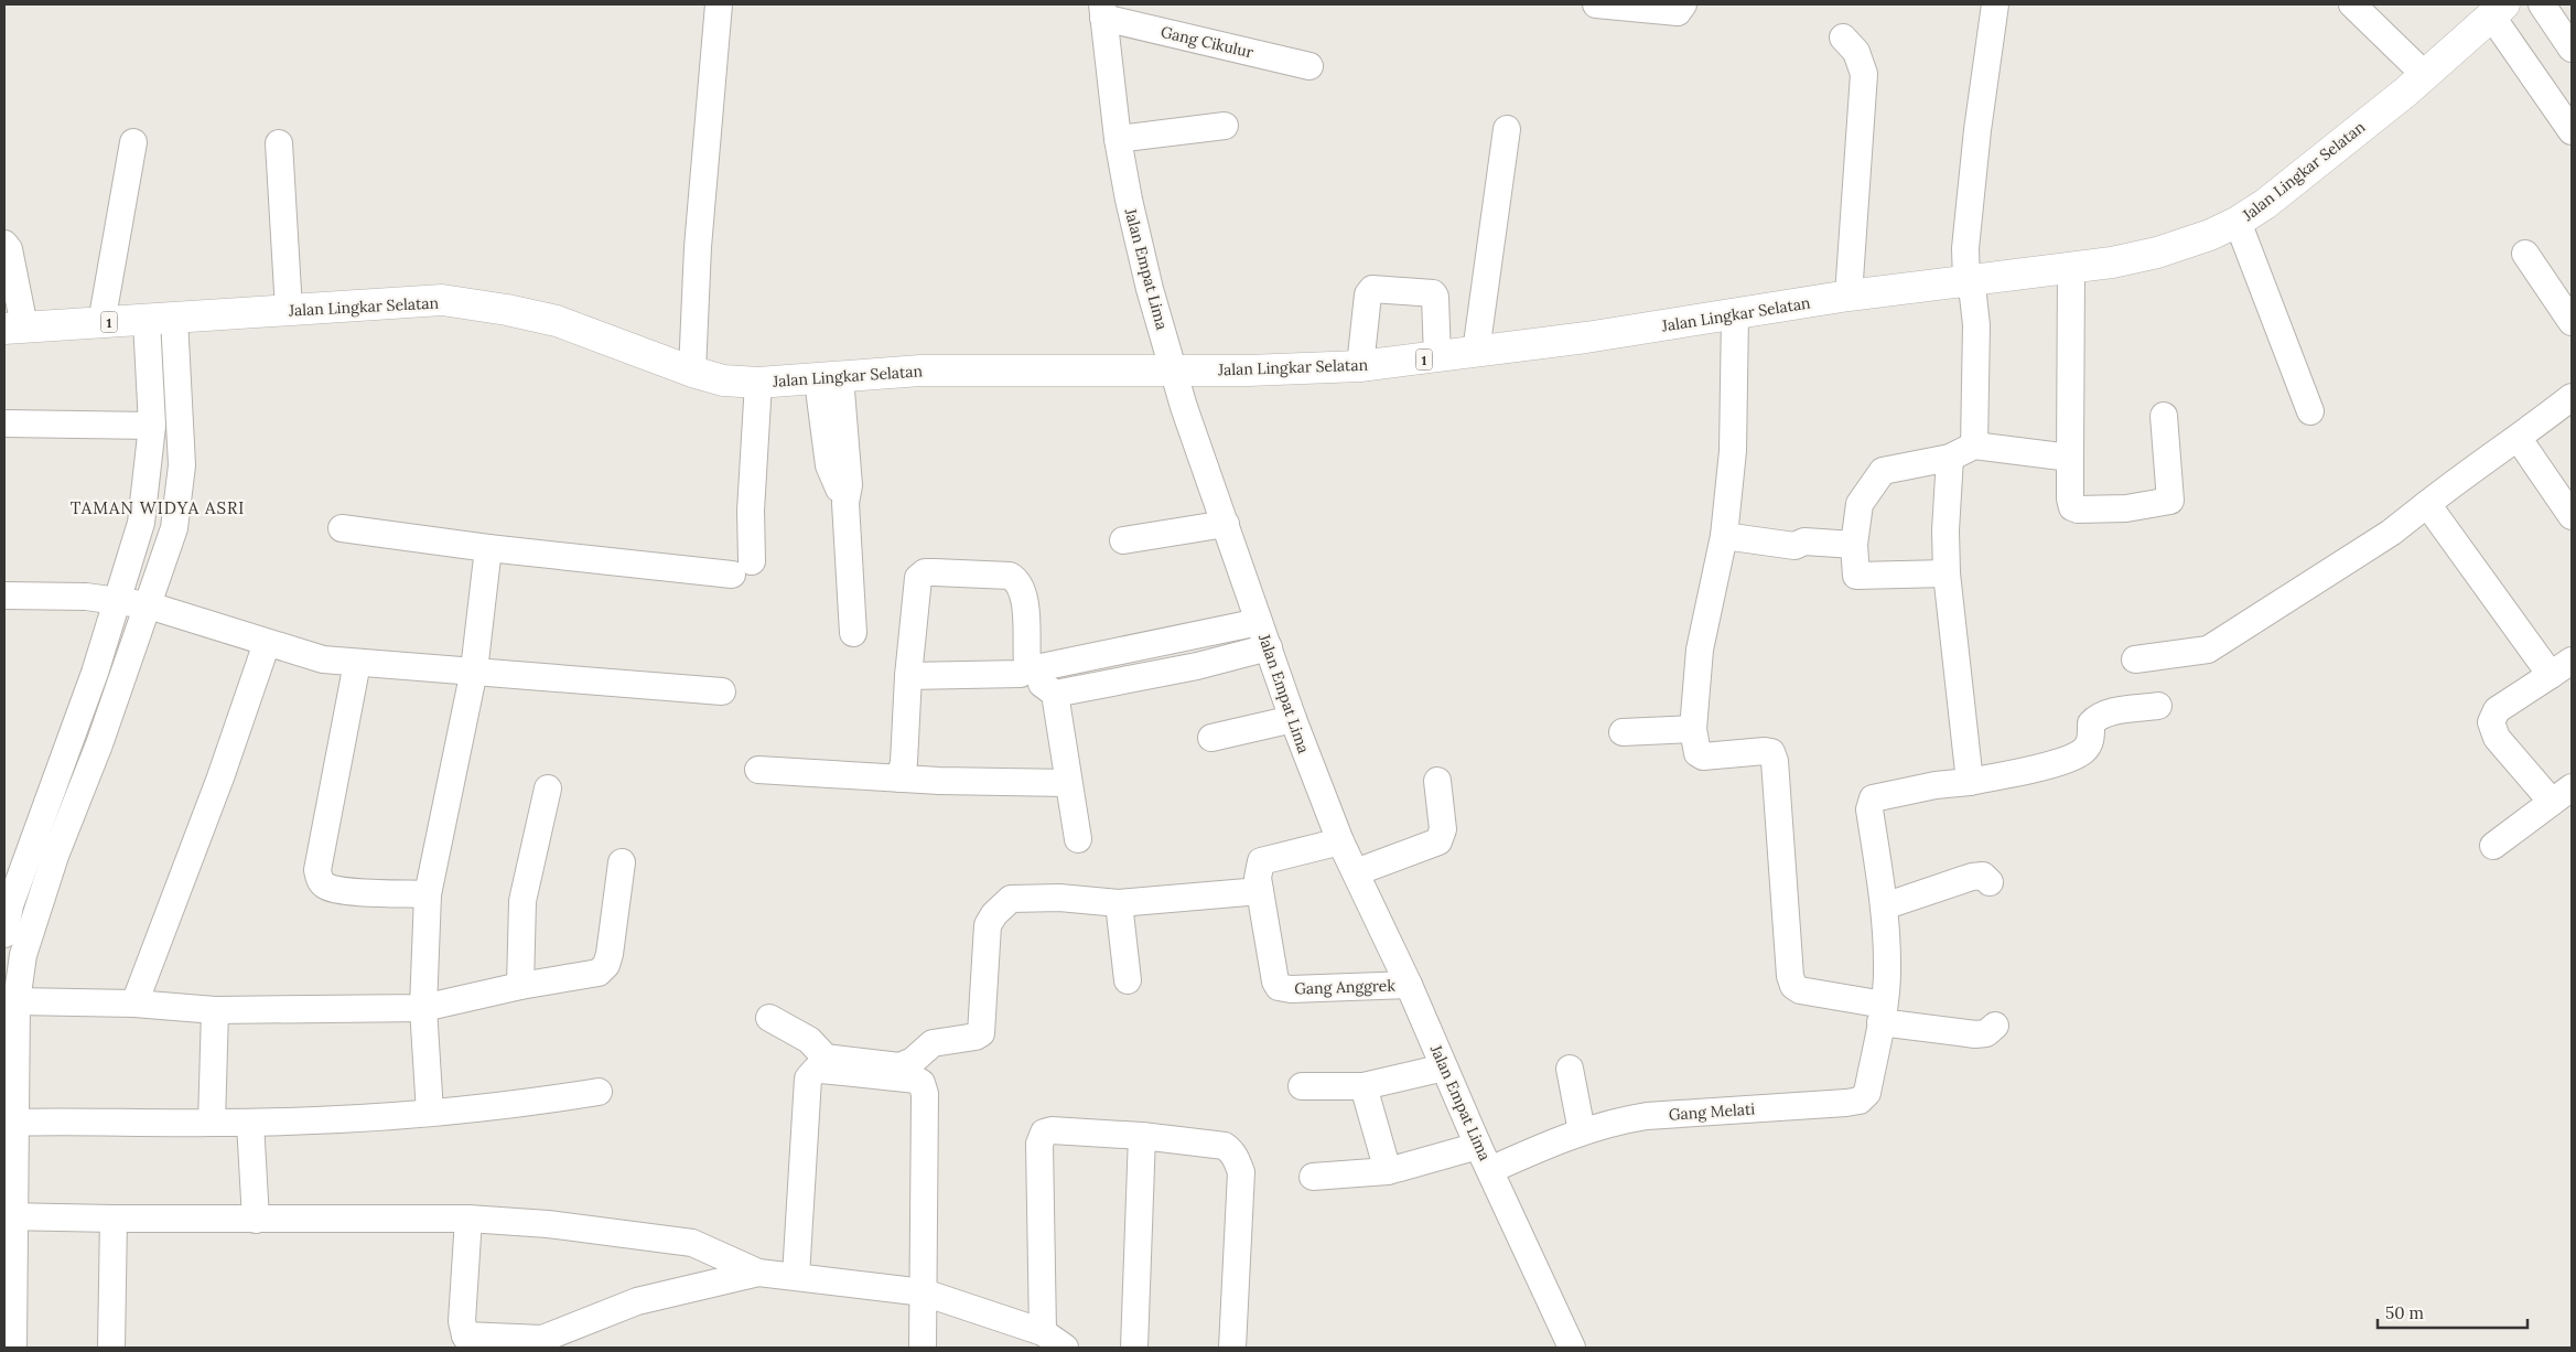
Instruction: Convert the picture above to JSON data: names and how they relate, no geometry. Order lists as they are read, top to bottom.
{
  "streets": {
    "highway": ["Jalan Lingkar Selatan", "1"],
    "street": [
      "Gang Cikulur",
      "Jalan Empat Lima",
      "Gang Anggrek",
      "Gang Melati"
    ]
  },
  "crossings": [
    ["Gang Cikulur", "Jalan Empat Lima"],
    ["Jalan Lingkar Selatan", "Jalan Empat Lima"],
    ["Jalan Empat Lima", "Gang Anggrek"],
    ["Jalan Empat Lima", "Gang Melati"]
  ],
  "districts": ["TAMAN WIDYA ASRI"],
  "scale_bar": "50 m"
}
